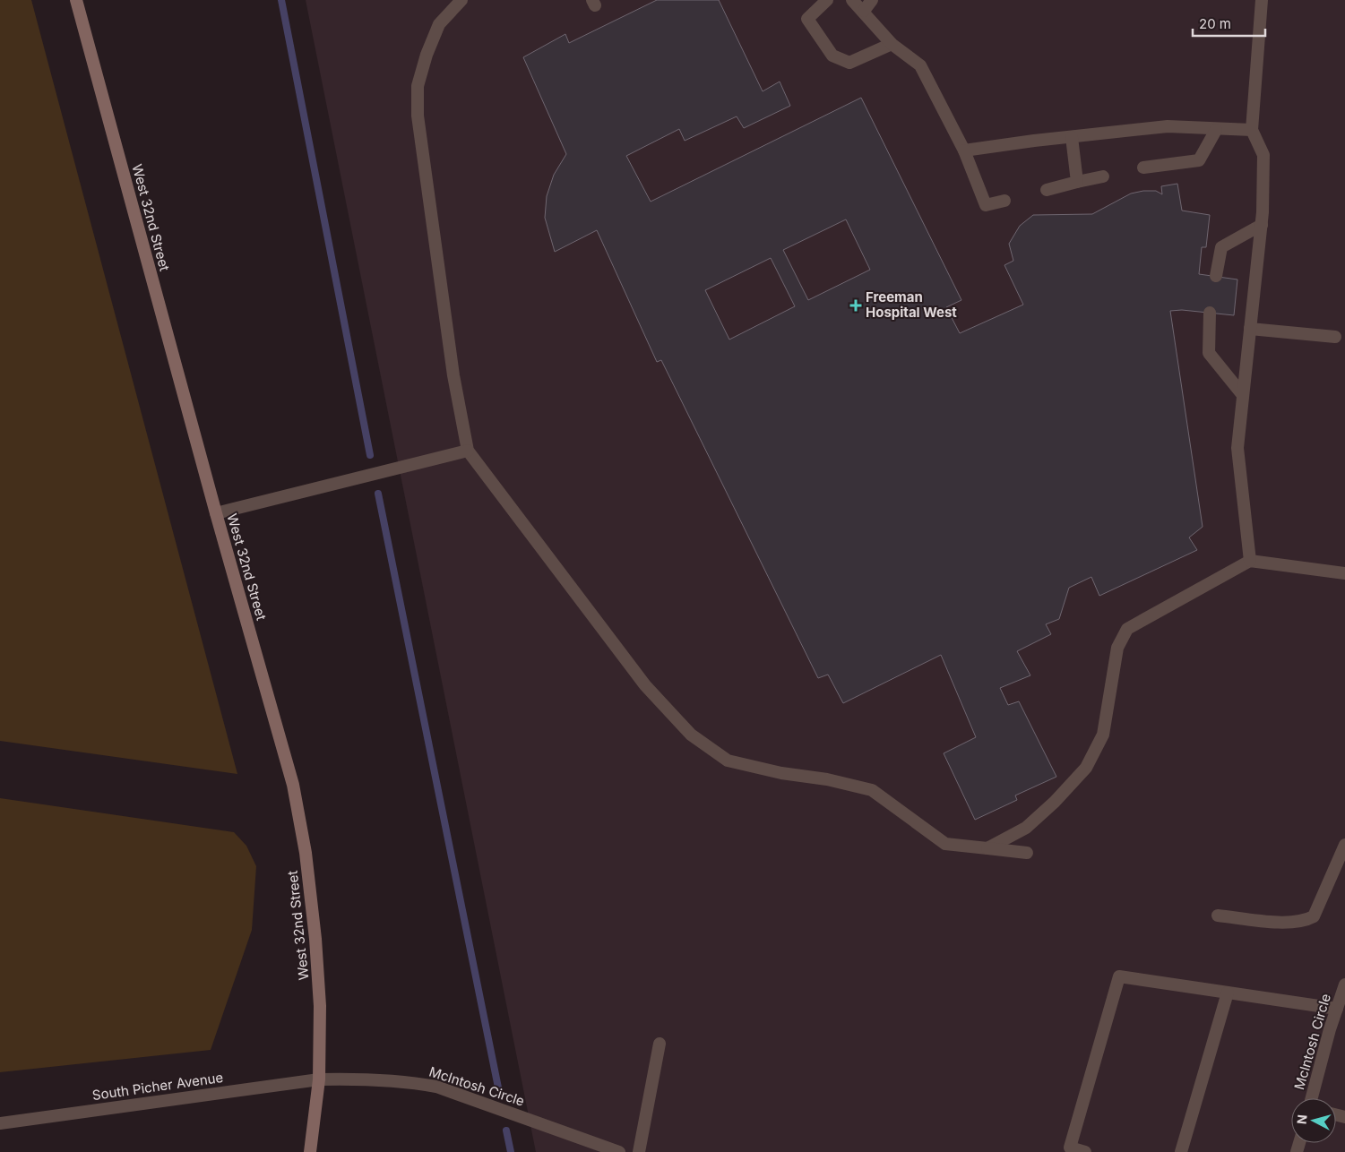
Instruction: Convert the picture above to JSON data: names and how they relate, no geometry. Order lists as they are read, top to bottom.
{
  "streets": {
    "main road": ["West 32nd Street"],
    "street": ["McIntosh Circle", "South Picher Avenue"]
  },
  "crossings": [
    ["West 32nd Street", "McIntosh Circle"],
    ["West 32nd Street", "South Picher Avenue"],
    ["McIntosh Circle", "South Picher Avenue"]
  ],
  "places": {
    "health": ["Freeman Hospital West"]
  },
  "scale_bar": "20 m",
  "north": "left"
}
